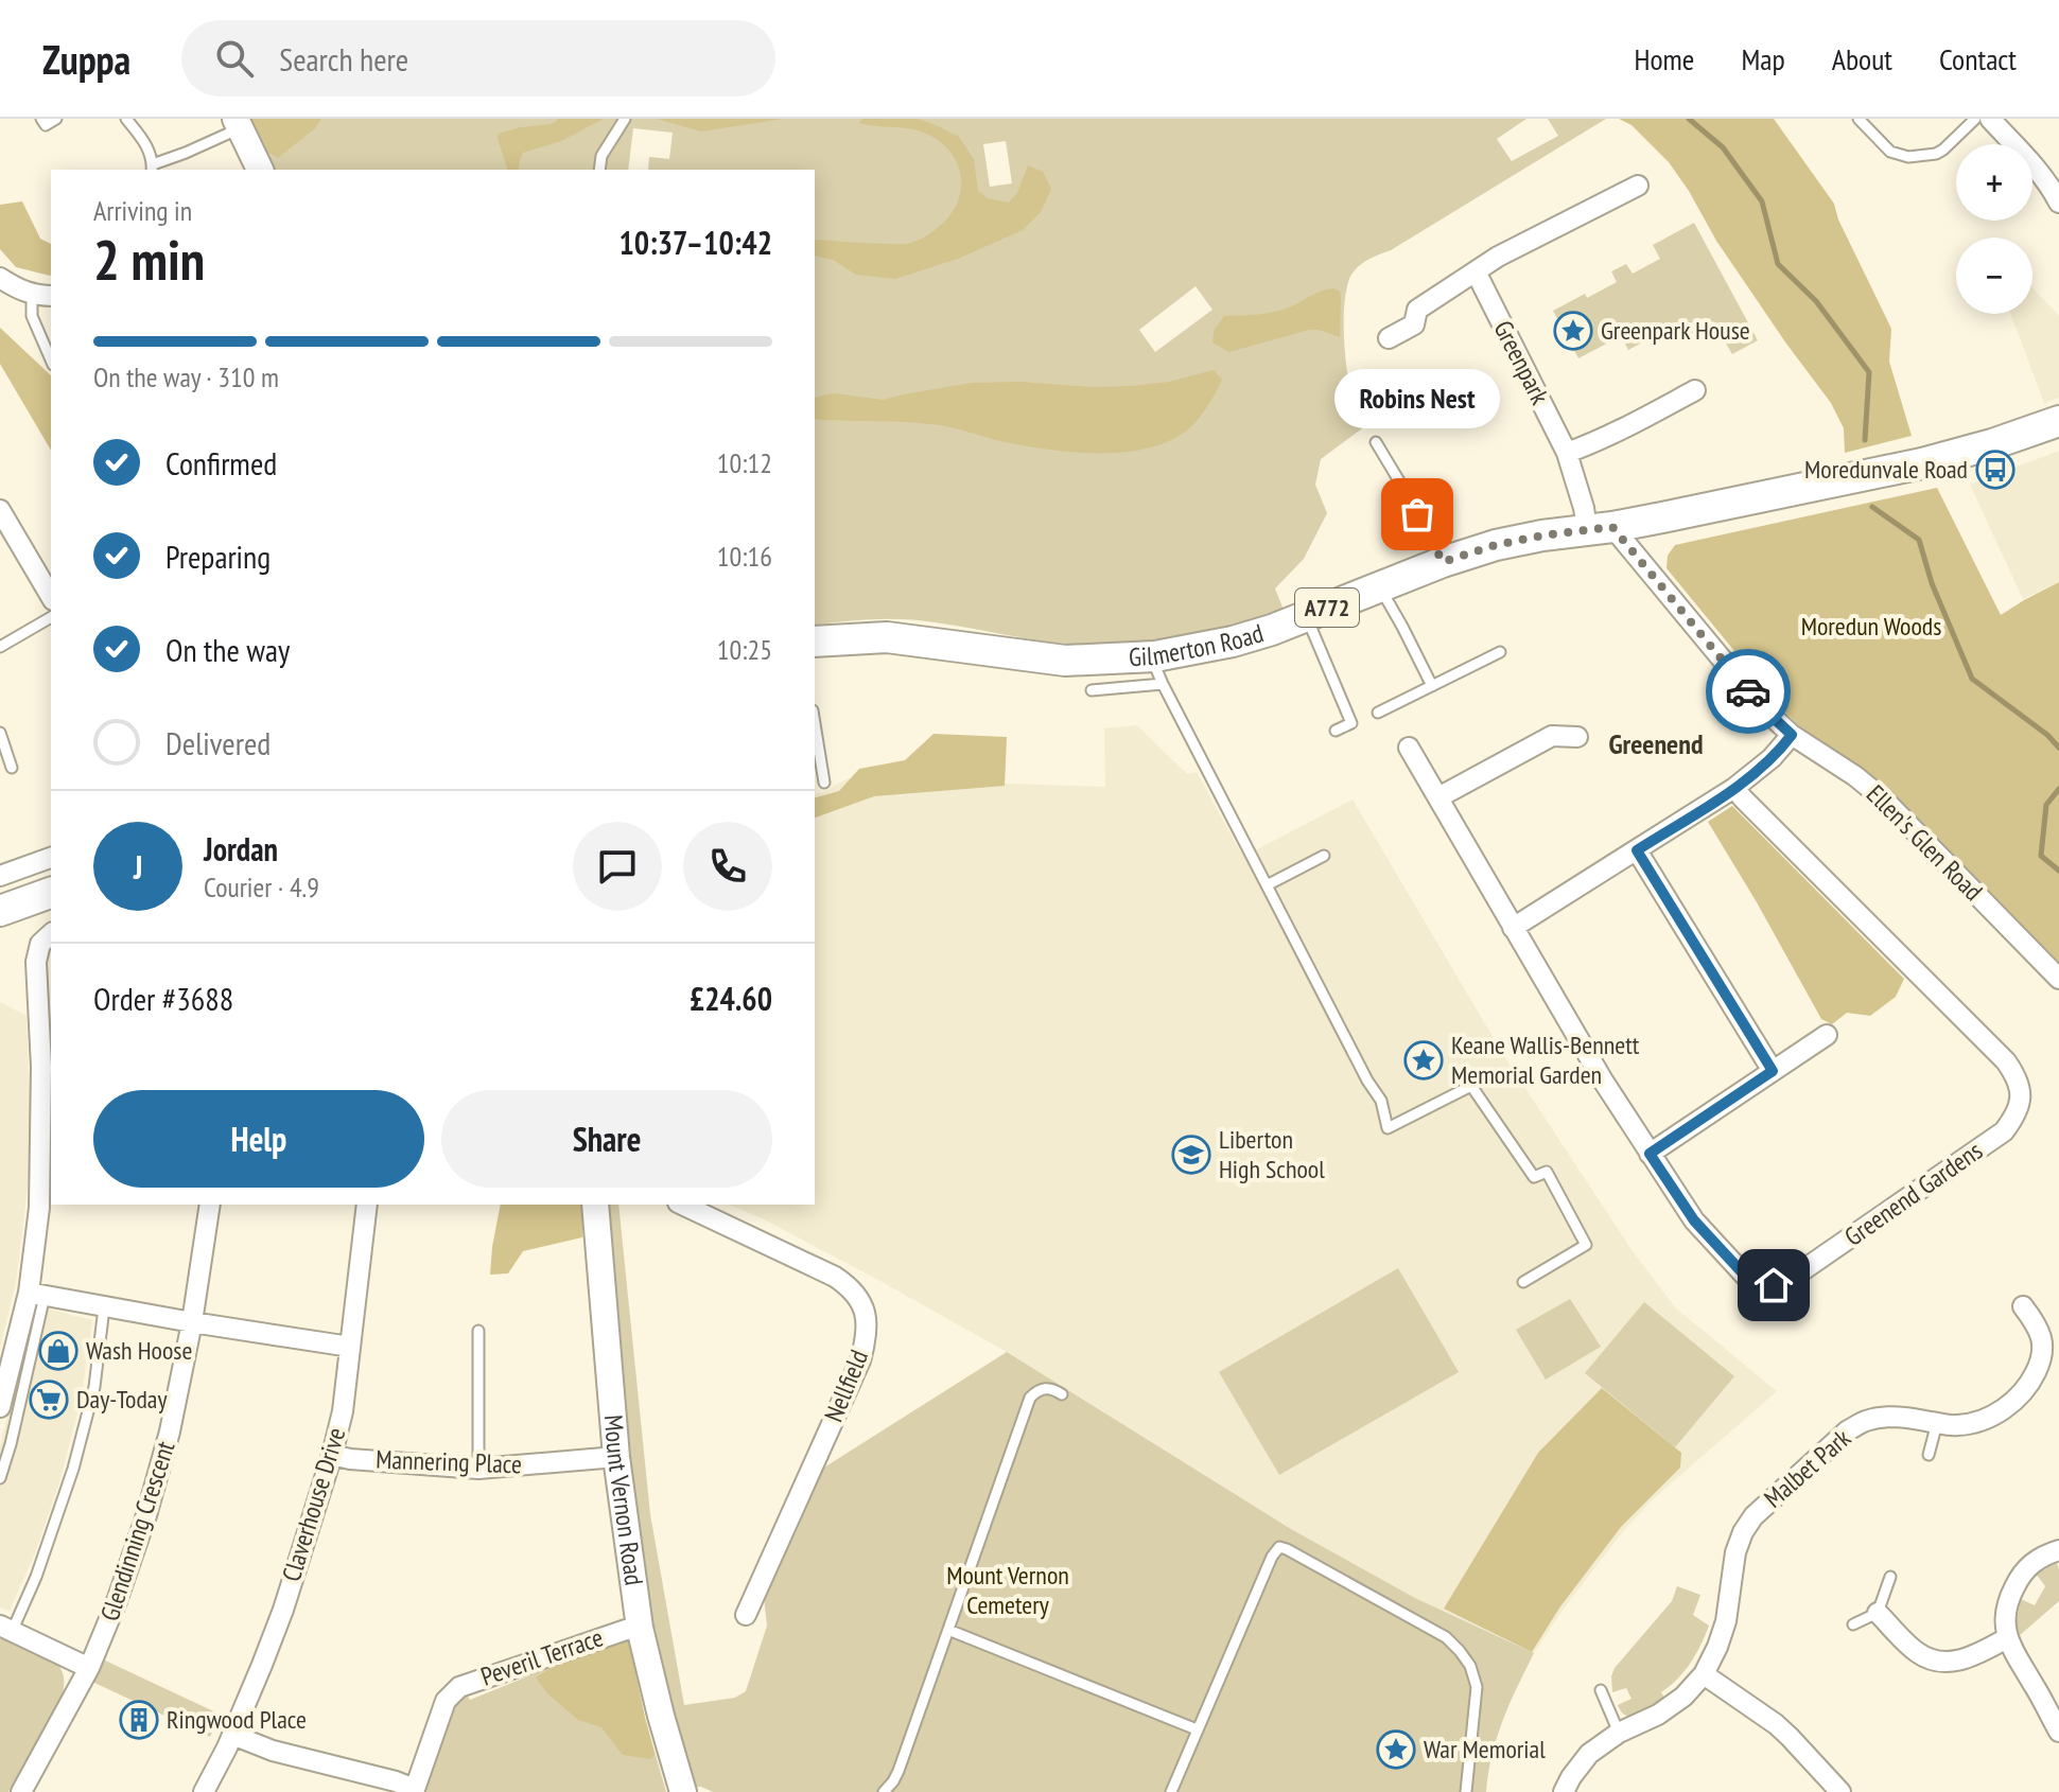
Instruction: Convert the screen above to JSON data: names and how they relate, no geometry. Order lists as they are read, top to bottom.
{
  "streets": {
    "main road": ["A772", "Gilmerton Road"],
    "street": [
      "Greenpark",
      "Ellen's Glen Road",
      "Greenend Gardens",
      "Nellfield",
      "Mannering Place",
      "Malbet Park",
      "Mount Vernon Road",
      "Claverhouse Drive",
      "Glendinning Crescent",
      "Peveril Terrace"
    ]
  },
  "crossings": [
    ["Greenpark", "Gilmerton Road"],
    ["Greenpark", "Ellen's Glen Road"],
    ["Gilmerton Road", "Ellen's Glen Road"],
    ["Mannering Place", "Mount Vernon Road"],
    ["Mannering Place", "Claverhouse Drive"],
    ["Mount Vernon Road", "Peveril Terrace"]
  ],
  "districts": ["Greenend"],
  "parks": ["Moredun Woods", "Mount Vernon Cemetery"],
  "places": {
    "place": ["Greenpark House", "Keane Wallis-Bennett Memorial Garden", "War Memorial"],
    "bus stop": ["Moredunvale Road"],
    "other": ["Robins Nest"],
    "school or university": ["Liberton High School"],
    "shop": ["Wash Hoose"],
    "supermarket": ["Day-Today"],
    "building": ["Ringwood Place"]
  },
  "page": {
    "header": "Zuppa",
    "search": "Search here",
    "nav": [
      "Home",
      "Map",
      "About",
      "Contact"
    ],
    "map_buttons": ["+", "−"],
    "heading": ["2 min", "Arriving in", "10:37–10:42"],
    "panel": [
      "Jordan",
      "Courier · 4.9",
      "Order #3688",
      "£24.60"
    ],
    "bar": "On the way · 310 m",
    "bubble": "Robins Nest",
    "list": [
      ["Confirmed", "10:12"],
      ["Preparing", "10:16"],
      ["On the way", "10:25"],
      "Delivered"
    ],
    "round": "J",
    "buttons": ["Help", "Share"]
  }
}
